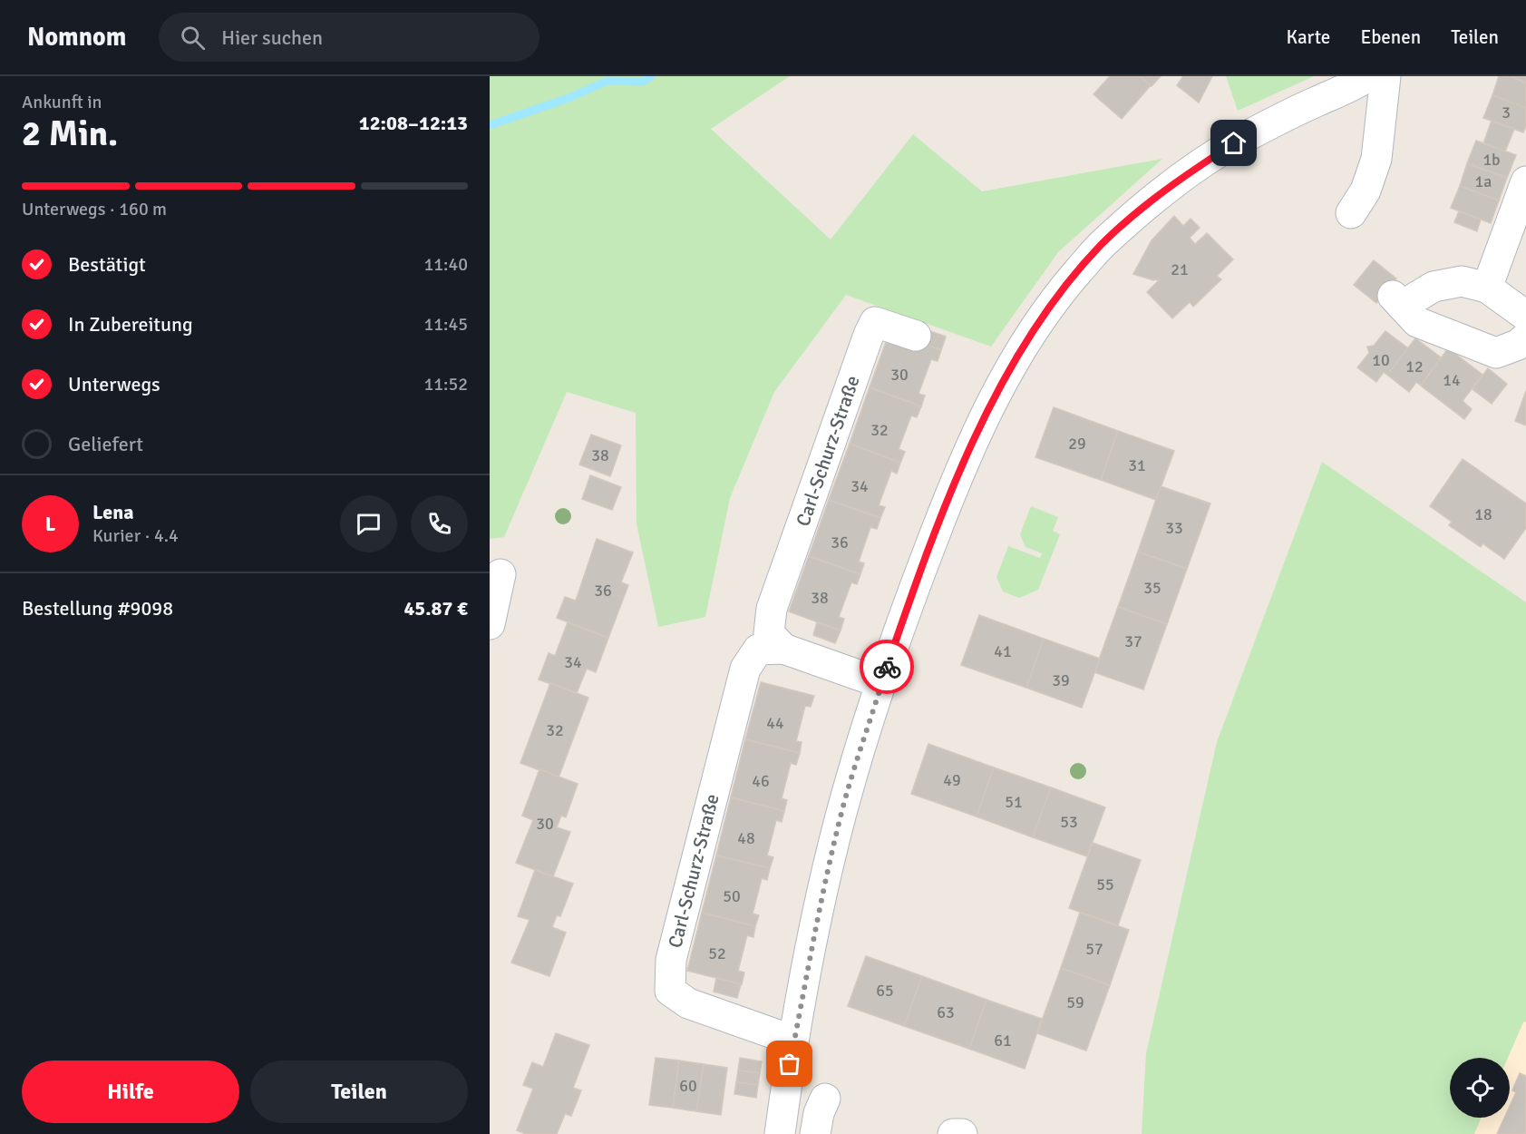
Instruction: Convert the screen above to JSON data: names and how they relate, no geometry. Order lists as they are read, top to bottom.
{
  "streets": {
    "street": ["Carl-Schurz-Straße"]
  },
  "house_numbers": [
    "3",
    "1b",
    "1a",
    "21",
    "10",
    "12",
    "30",
    "14",
    "32",
    "29",
    "38",
    "31",
    "34",
    "18",
    "33",
    "36",
    "35",
    "36",
    "38",
    "37",
    "41",
    "34",
    "39",
    "44",
    "32",
    "49",
    "46",
    "51",
    "53",
    "30",
    "48",
    "55",
    "50",
    "57",
    "52",
    "65",
    "59",
    "63",
    "61",
    "60"
  ],
  "page": {
    "header": "Nomnom",
    "search": "Hier suchen",
    "nav": ["Karte", "Ebenen", "Teilen"],
    "heading": ["2 Min.", "Ankunft in", "12:08–12:13"],
    "panel": [
      "Lena",
      "Kurier · 4.4",
      "Bestellung #9098",
      "45.87 €"
    ],
    "bar": "Unterwegs · 160 m",
    "list": [
      ["Bestätigt", "11:40"],
      ["In Zubereitung", "11:45"],
      ["Unterwegs", "11:52"],
      "Geliefert"
    ],
    "round": "L",
    "buttons": ["Hilfe", "Teilen"]
  }
}
